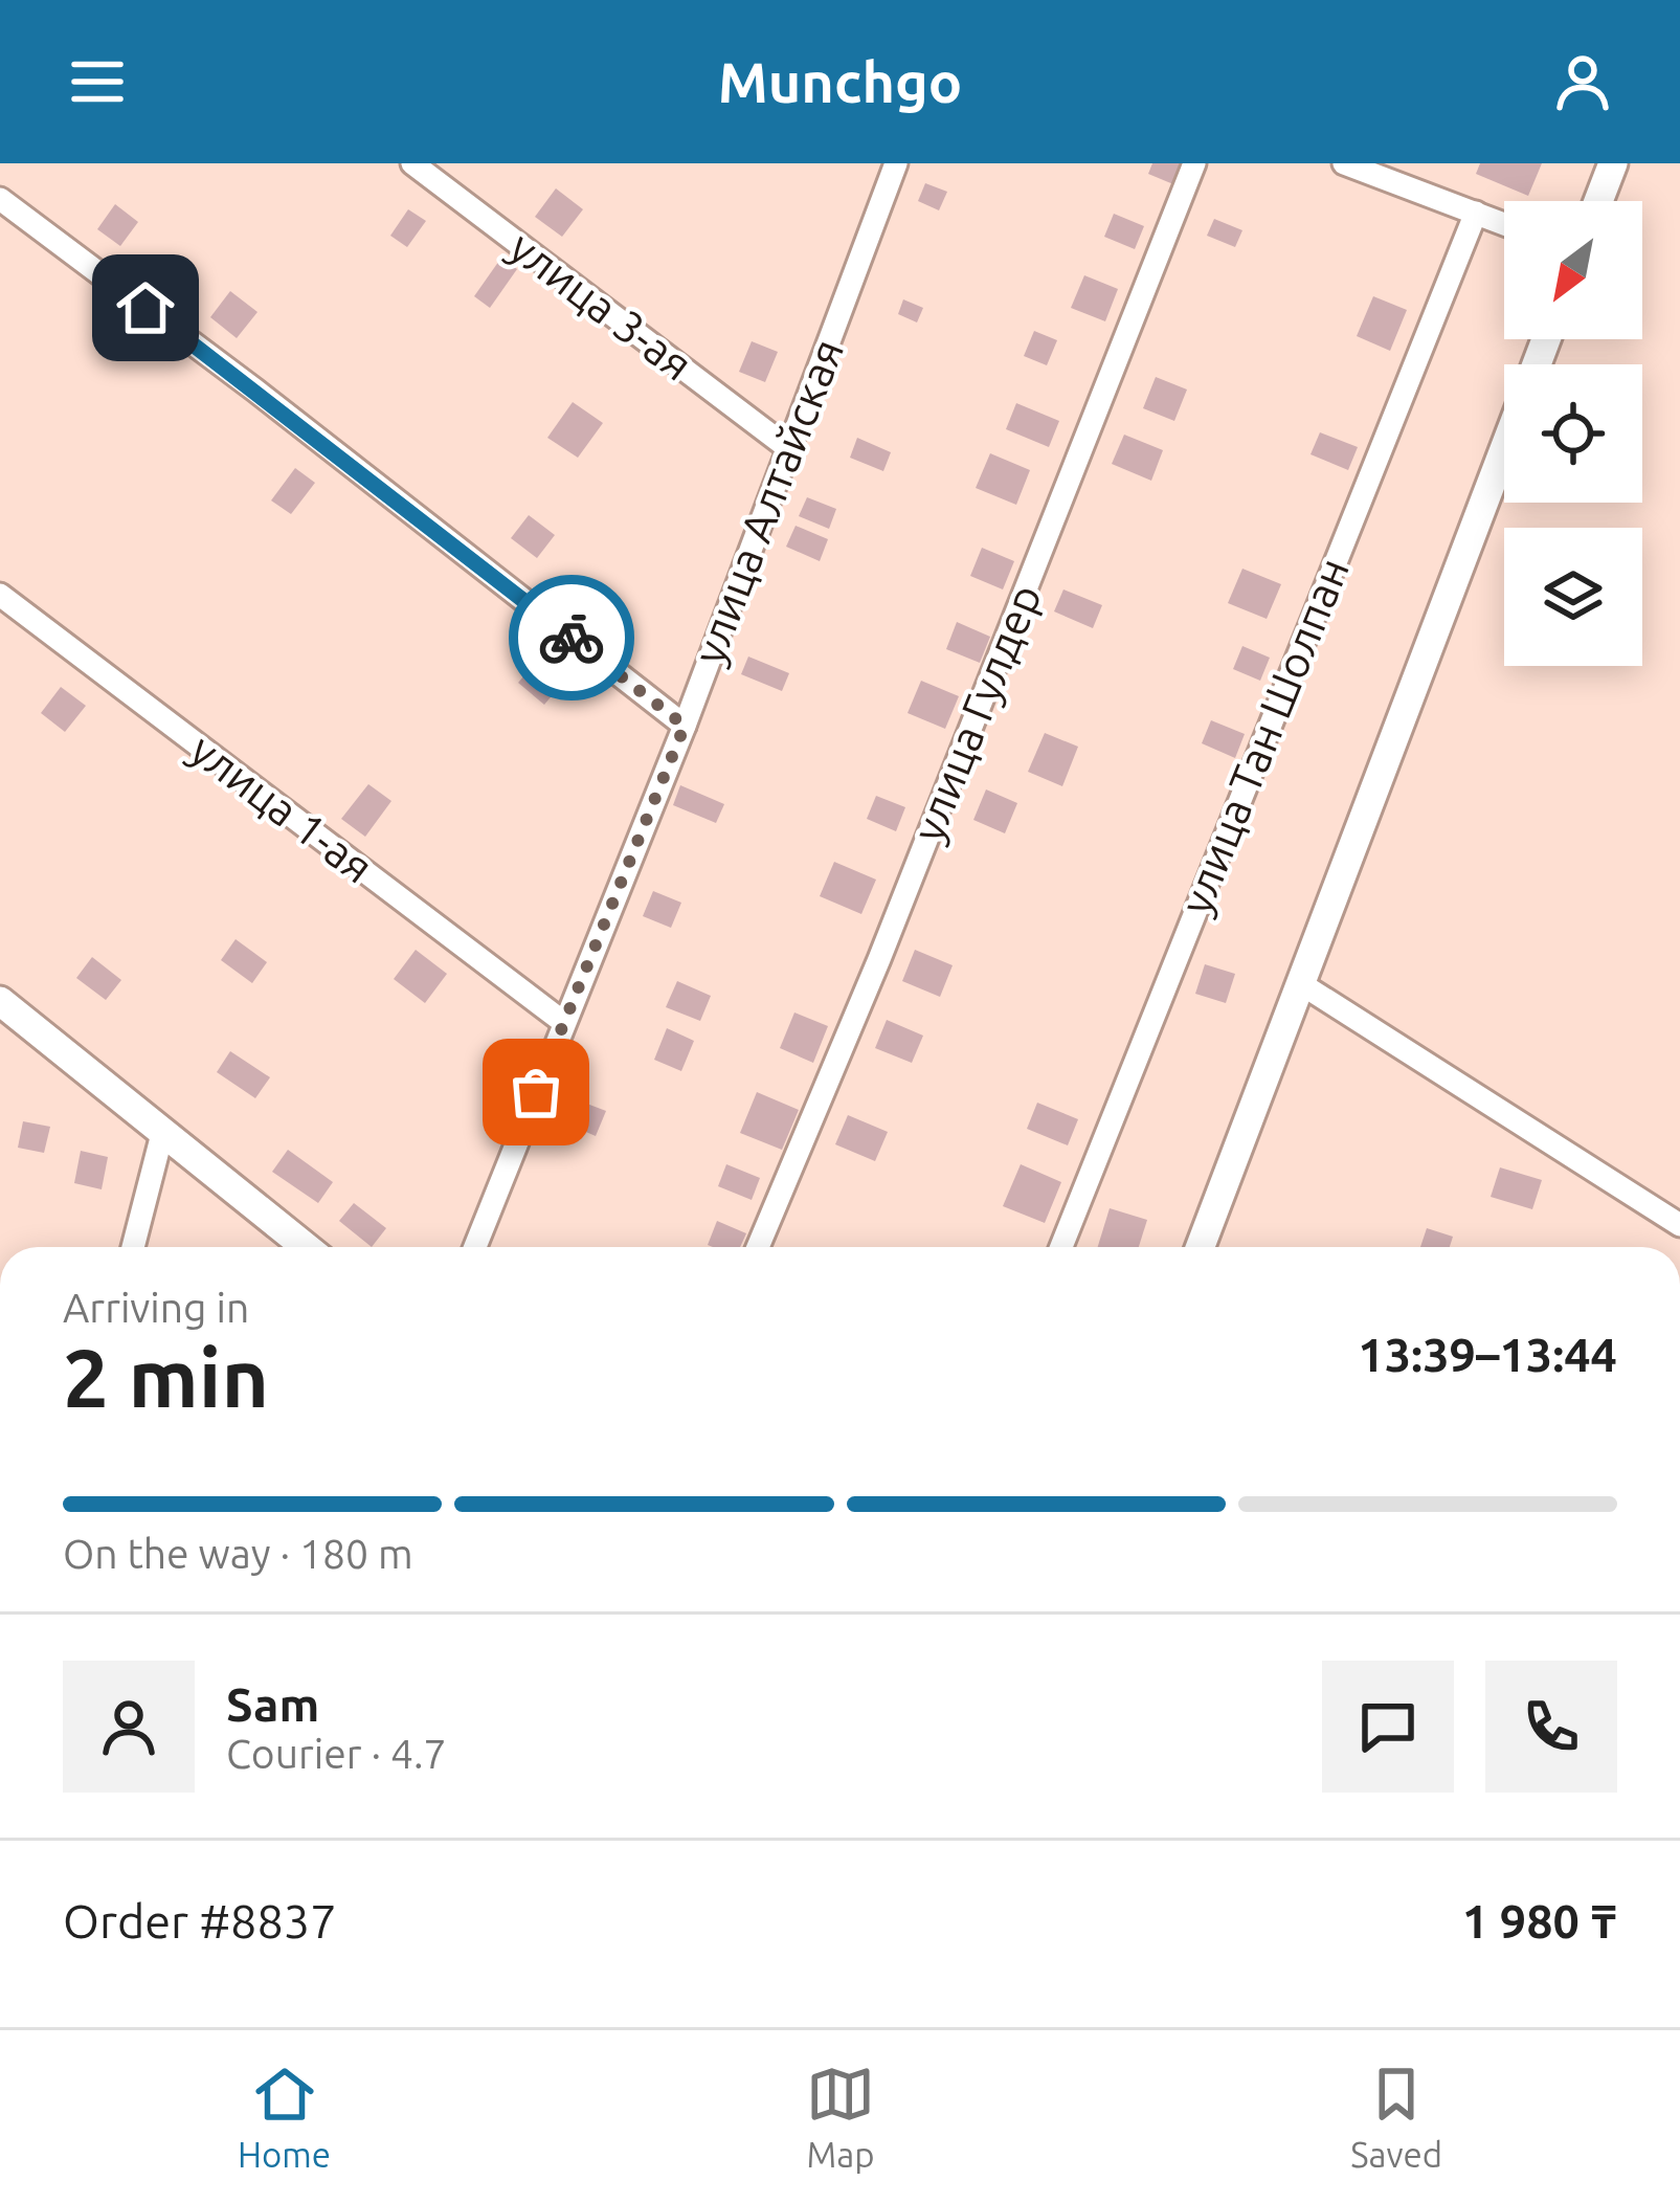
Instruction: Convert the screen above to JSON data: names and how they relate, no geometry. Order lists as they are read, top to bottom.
{
  "streets": {
    "street": [
      "улица 3-ая",
      "улица Алтайская",
      "улица Гулдер",
      "улица Тан Шолпан",
      "улица 1-ая"
    ]
  },
  "crossings": [
    ["улица 3-ая", "улица Алтайская"],
    ["улица Алтайская", "улица 1-ая"]
  ],
  "north": "bottom left",
  "page": {
    "header": "Munchgo",
    "heading": ["2 min", "Arriving in", "13:39–13:44"],
    "panel": [
      "Sam",
      "Courier · 4.7",
      "Order #8837",
      "1 980 ₸"
    ],
    "bar": "On the way · 180 m",
    "tabs": ["Home", "Map", "Saved"]
  }
}
